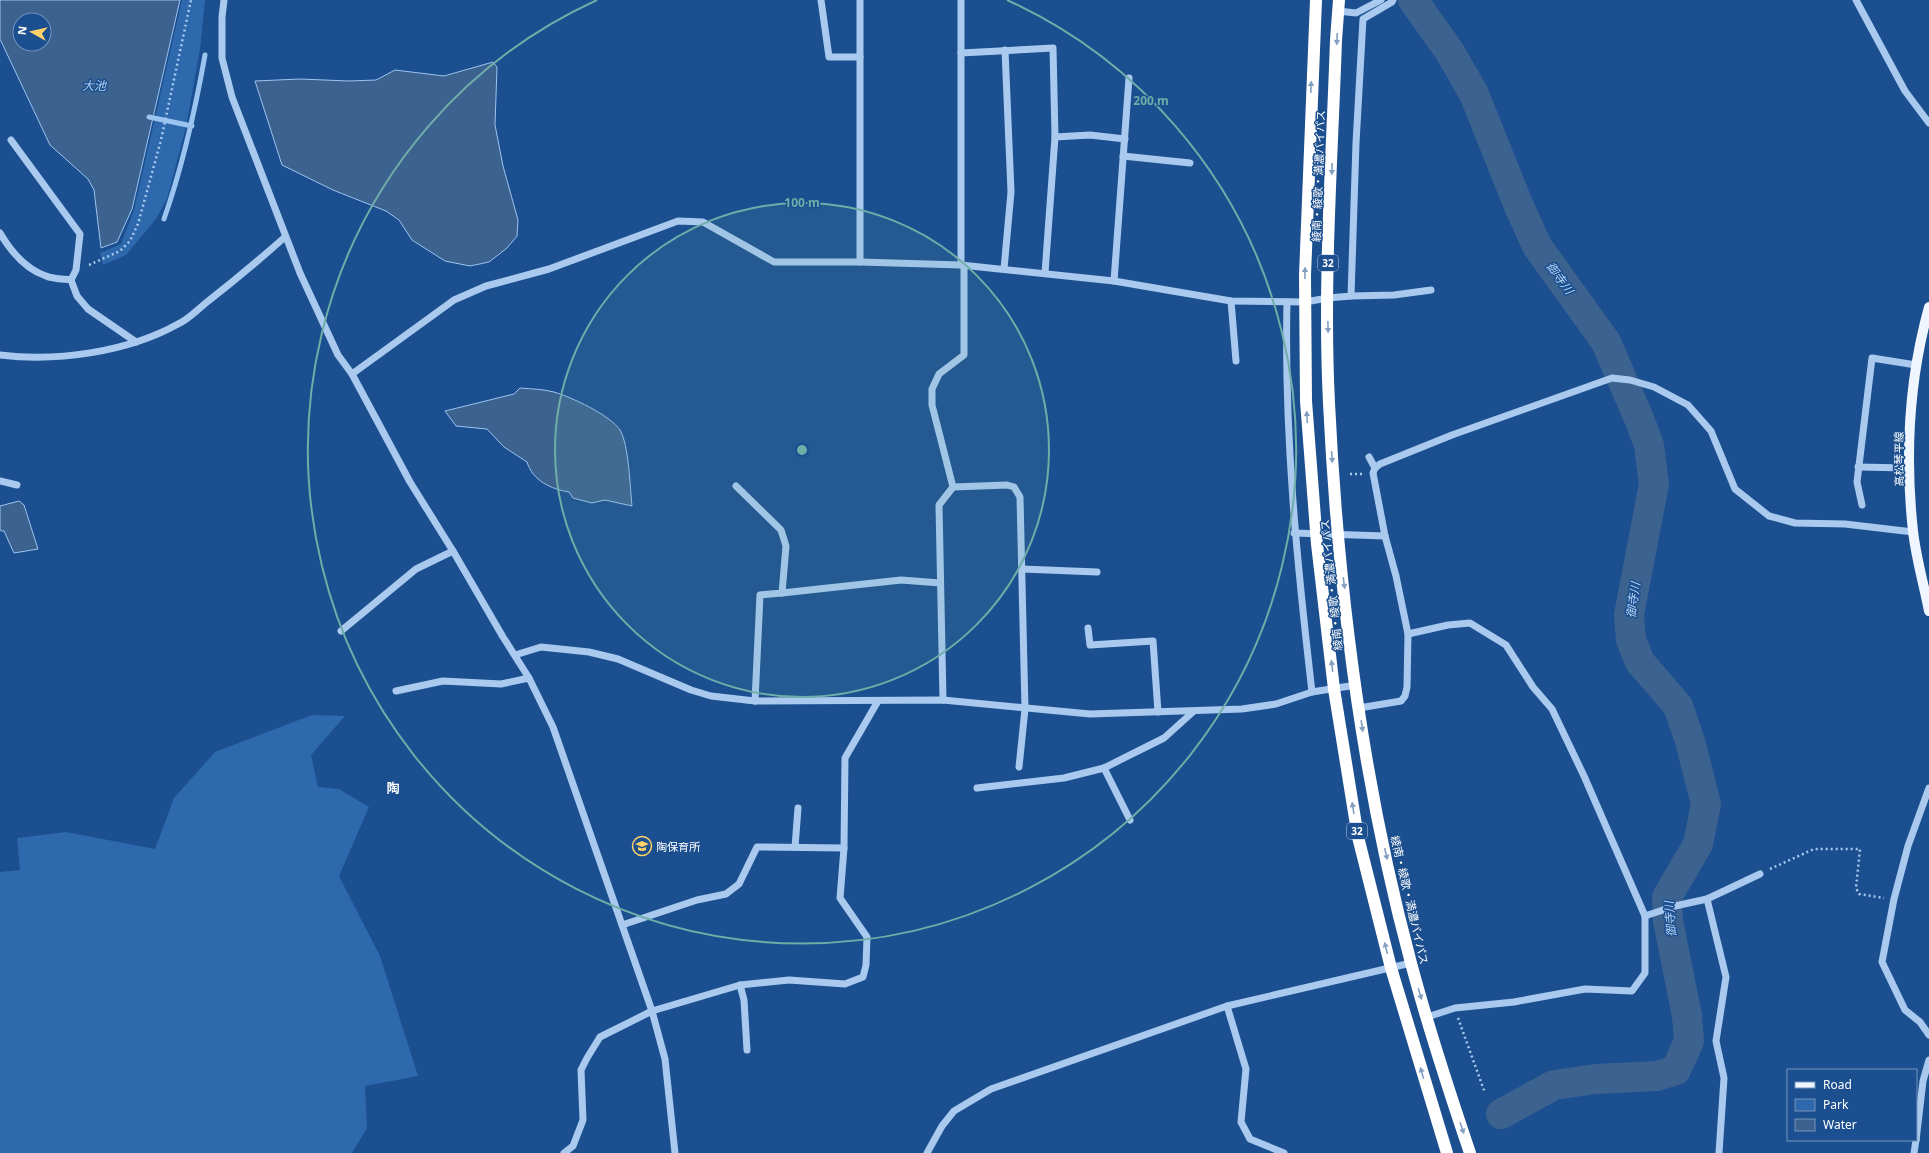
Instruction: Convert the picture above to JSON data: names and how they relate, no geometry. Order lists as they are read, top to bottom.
{
  "streets": {
    "highway": ["綾南・綾歌・満濃バイパス", "32"],
    "main road": ["高松琴平線"]
  },
  "districts": ["陶"],
  "water": ["大池", "御寺川"],
  "places": {
    "school or university": ["陶保育所"]
  },
  "legend": ["Road", "Park", "Water"],
  "north": "left",
  "rings": ["200 m", "100 m"]
}
